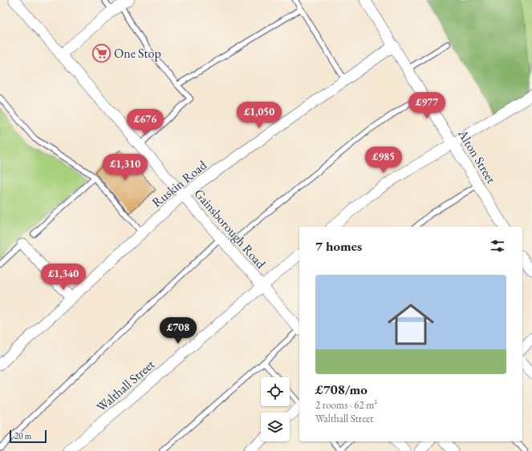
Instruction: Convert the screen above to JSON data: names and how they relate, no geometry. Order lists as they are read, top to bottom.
{
  "streets": {
    "street": [
      "Alton Street",
      "Ruskin Road",
      "Gainsborough Road",
      "Walthall Street"
    ]
  },
  "crossings": [
    ["Alton Street", "Ruskin Road"],
    ["Ruskin Road", "Gainsborough Road"],
    ["Gainsborough Road", "Walthall Street"]
  ],
  "places": {
    "supermarket": ["One Stop"]
  },
  "scale_bar": "20 m",
  "page": {
    "price": [
      "£977",
      "£1,050",
      "£676",
      "£985",
      "£1,310",
      "£1,340",
      "£708"
    ],
    "heading": "7 homes",
    "list": [
      {
        "name": "£708/mo",
        "note": "2 rooms · 62 m² · Walthall Street"
      }
    ],
    "scale": "20 m"
  }
}
